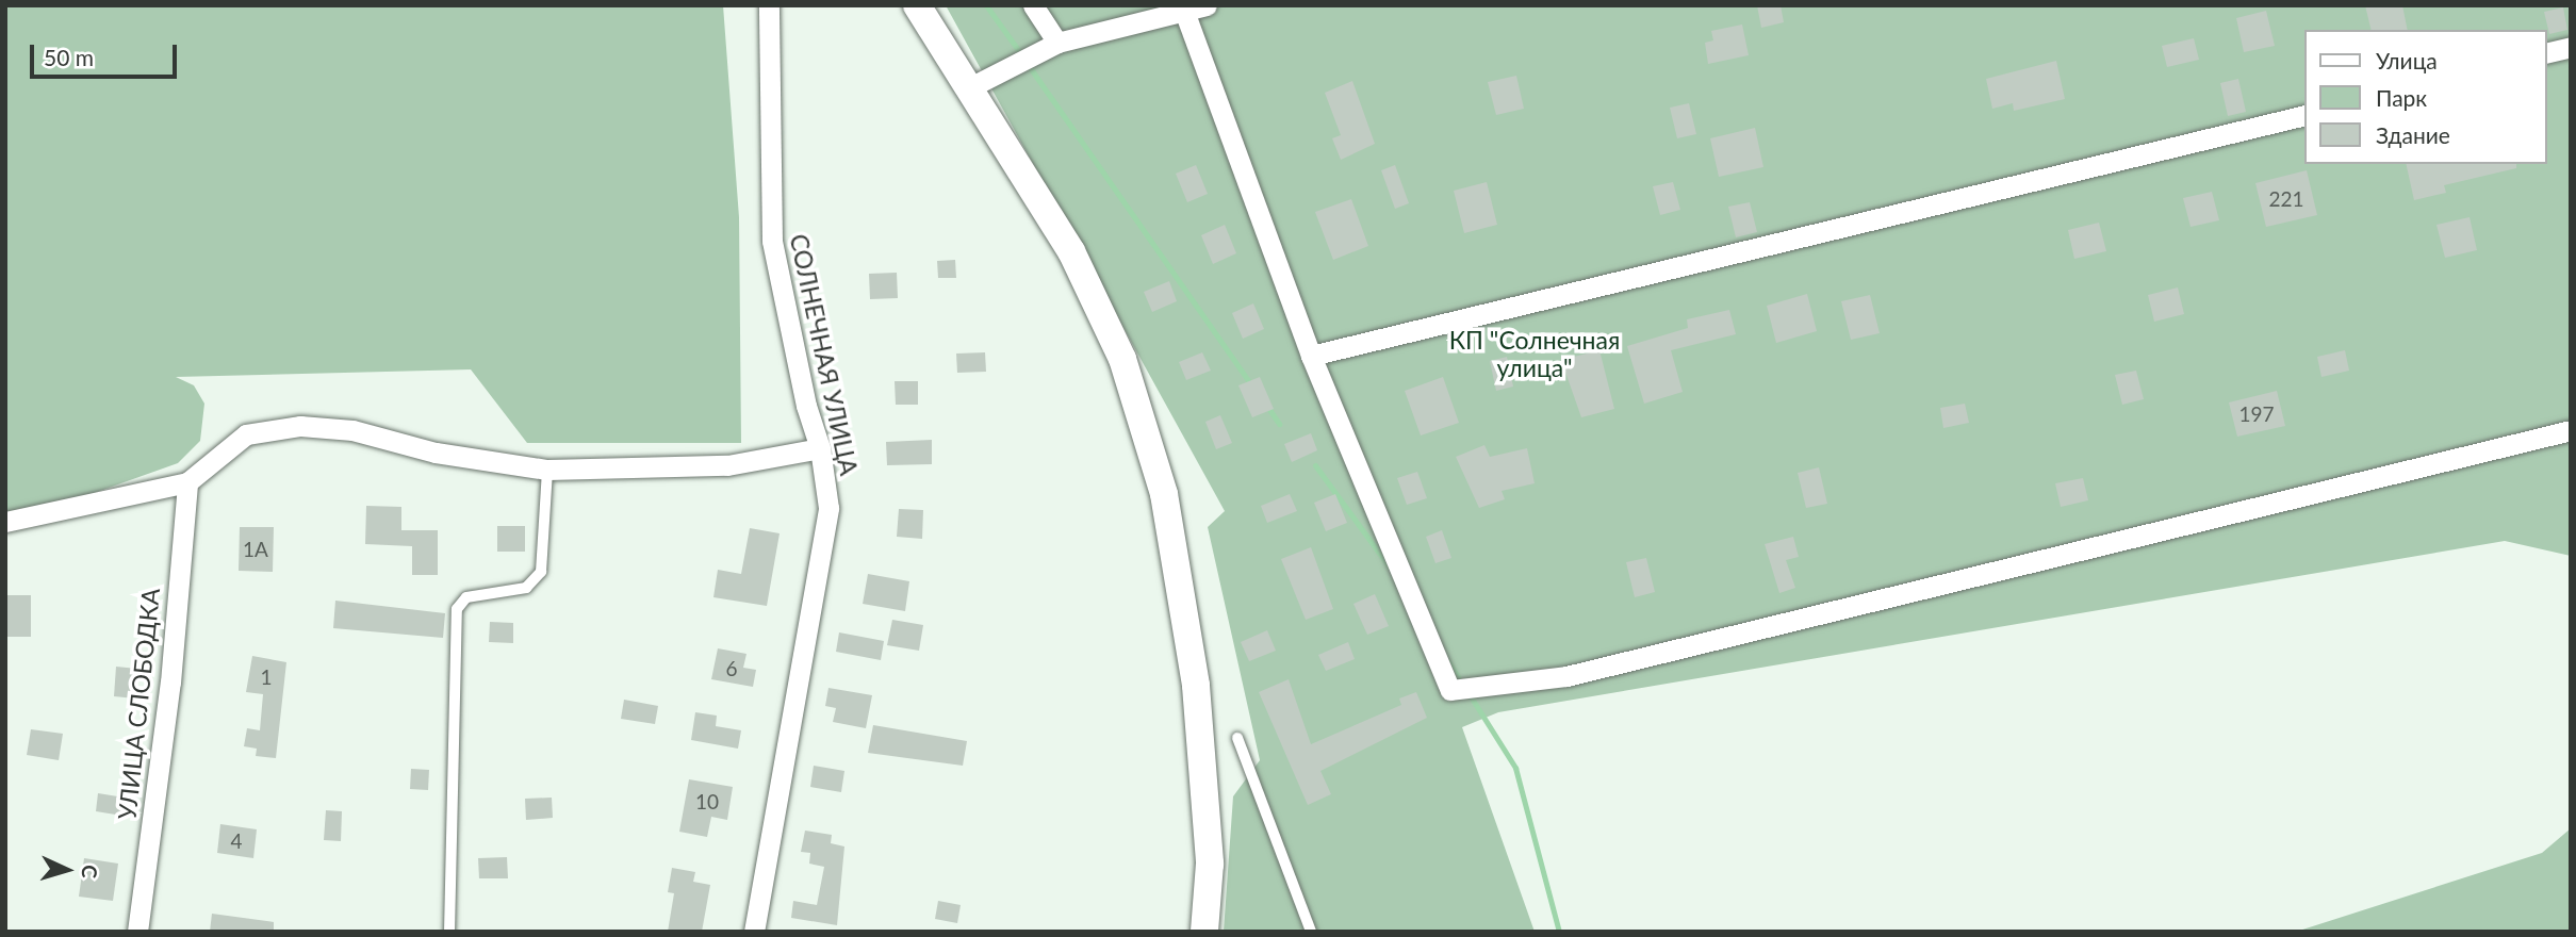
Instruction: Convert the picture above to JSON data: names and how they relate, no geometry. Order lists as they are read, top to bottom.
{
  "streets": {
    "street": ["СОЛНЕЧНАЯ УЛИЦА", "УЛИЦА СЛОБОДКА"]
  },
  "parks": ["КП \"Солнечная улица\""],
  "house_numbers": [
    "221",
    "197",
    "1А",
    "6",
    "1",
    "10",
    "4"
  ],
  "legend": ["Улица", "Парк", "Здание"],
  "scale_bar": "50 m",
  "north": "right"
}
